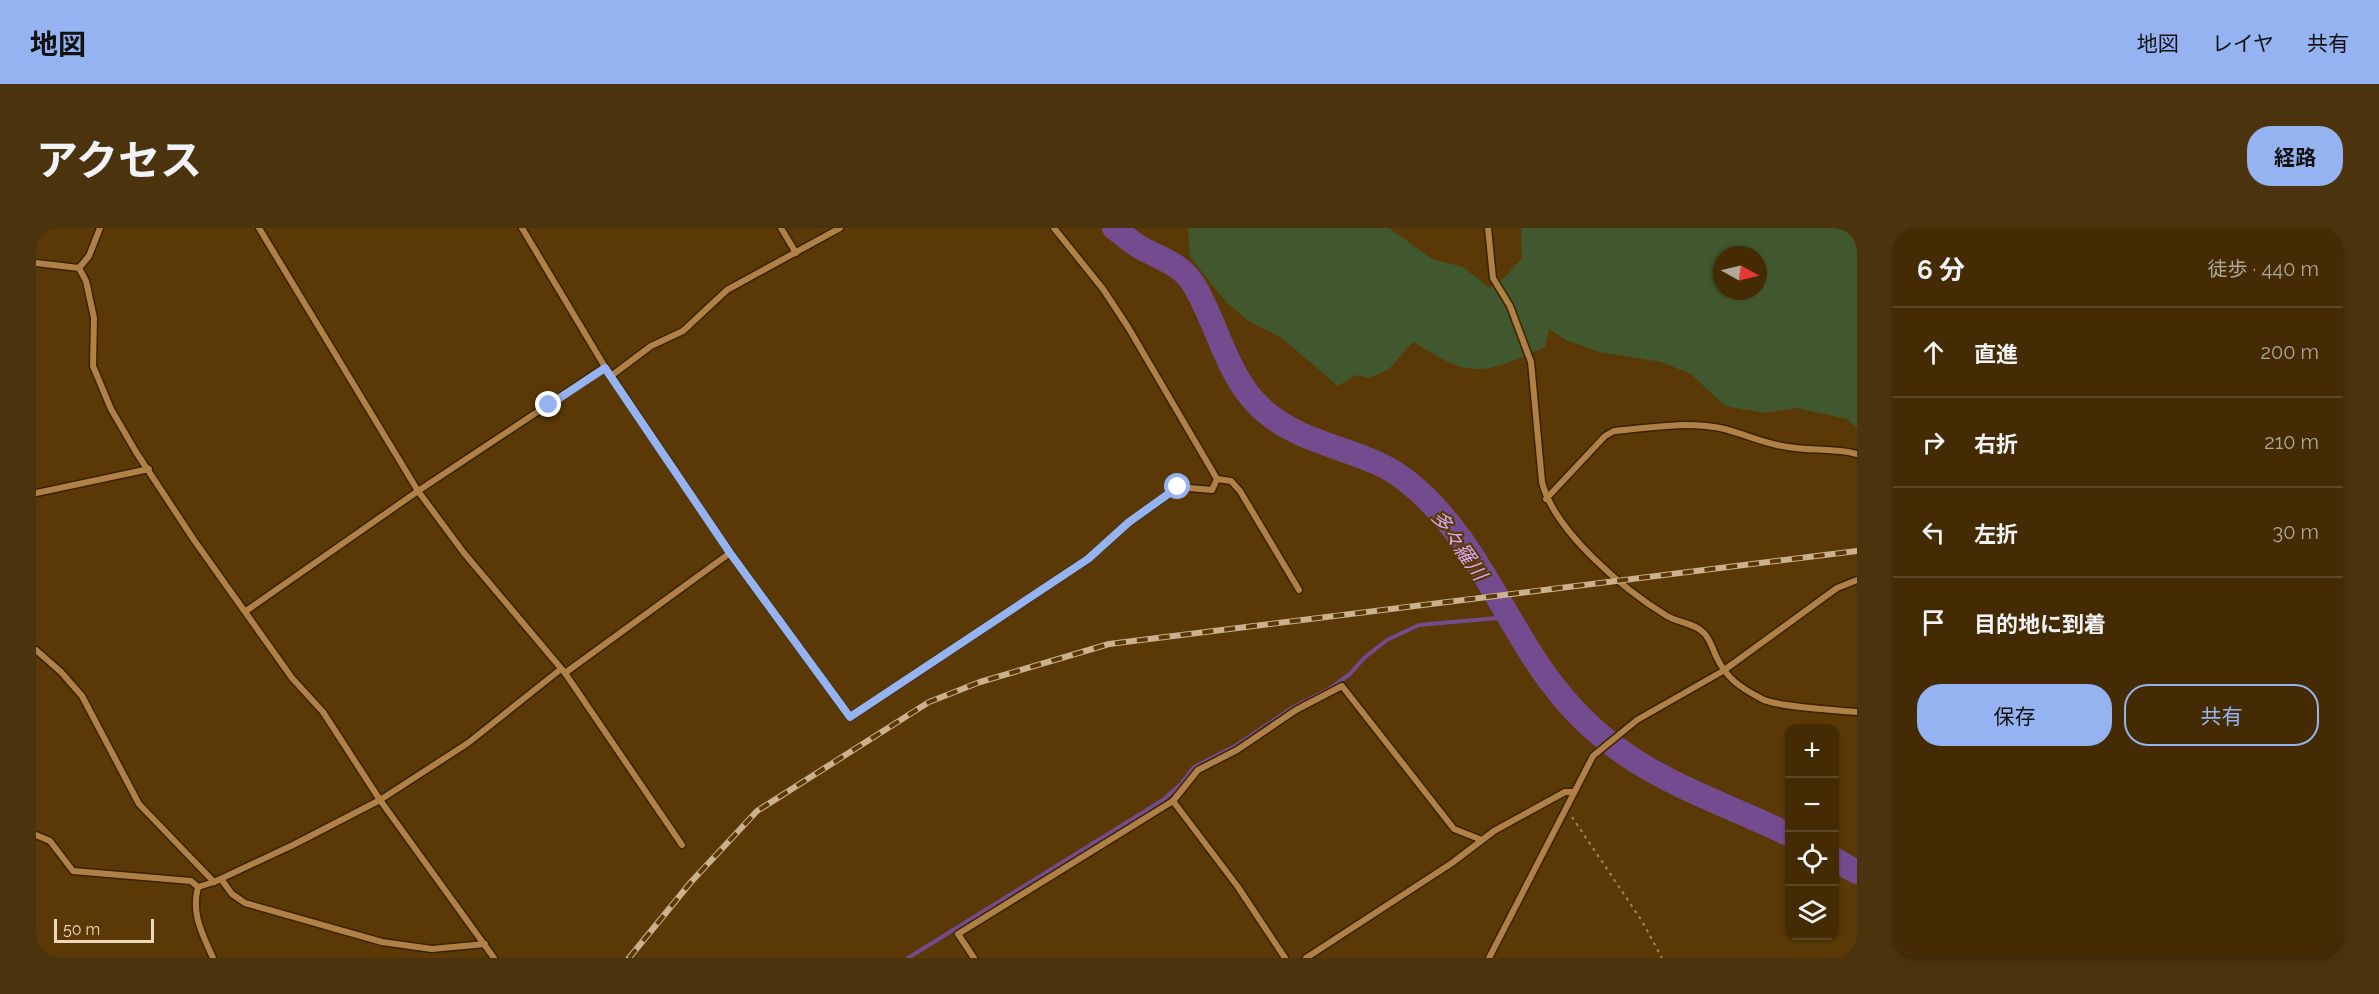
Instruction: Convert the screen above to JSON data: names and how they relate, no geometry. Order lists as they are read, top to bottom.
{
  "water": ["多々羅川"],
  "scale_bar": "50 m",
  "north": "right",
  "page": {
    "header": "地図",
    "nav": ["地図", "レイヤ", "共有"],
    "title": "アクセス",
    "buttons": [
      "経路",
      ["保存", "共有"]
    ],
    "heading": ["6 分", "徒歩 · 440 m"],
    "list": [
      ["直進", "200 m"],
      ["右折", "210 m"],
      ["左折", "30 m"],
      "目的地に到着"
    ],
    "map_buttons": ["+", "−"],
    "scale": "50 m"
  }
}
